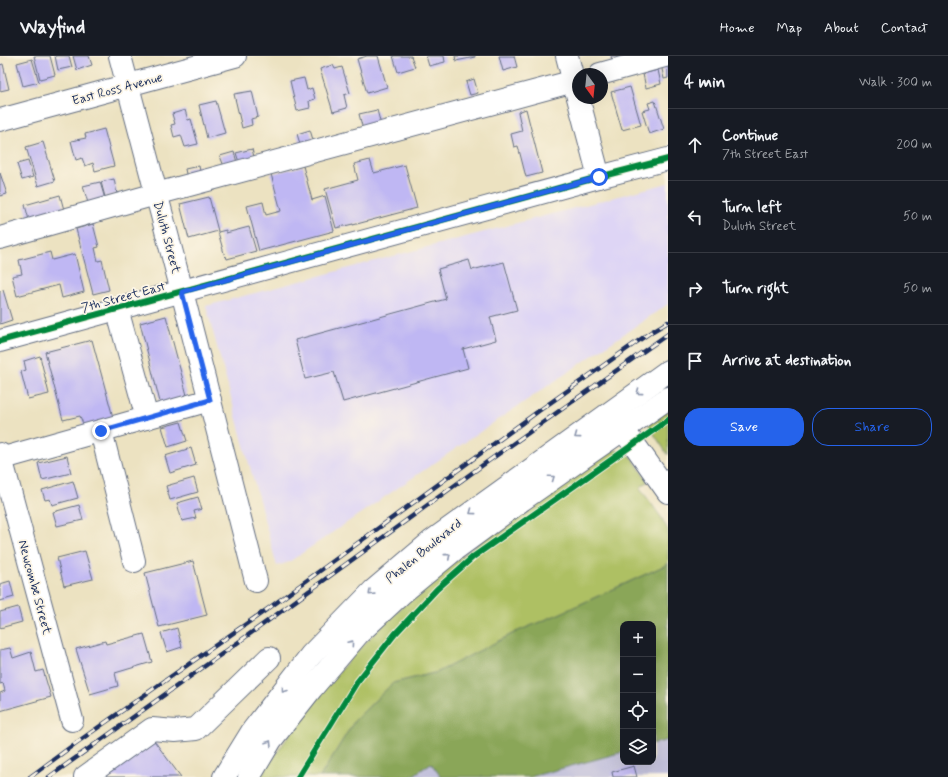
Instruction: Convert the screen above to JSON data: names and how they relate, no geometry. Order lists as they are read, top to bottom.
{
  "streets": {
    "street": [
      "East Ross Avenue",
      "Duluth Street",
      "7th Street East",
      "Phalen Boulevard",
      "Newcombe Street"
    ]
  },
  "crossings": [
    ["East Ross Avenue", "Duluth Street"],
    ["Duluth Street", "7th Street East"]
  ],
  "north": "bottom",
  "page": {
    "header": "Wayfind",
    "nav": [
      "Home",
      "Map",
      "About",
      "Contact"
    ],
    "heading": ["4 min", "Walk · 300 m"],
    "list": [
      ["Continue", "7th Street East", "200 m"],
      ["Turn left", "Duluth Street", "50 m"],
      ["Turn right", "50 m"],
      "Arrive at destination"
    ],
    "buttons": ["Save", "Share"],
    "map_buttons": ["+", "−"]
  }
}
